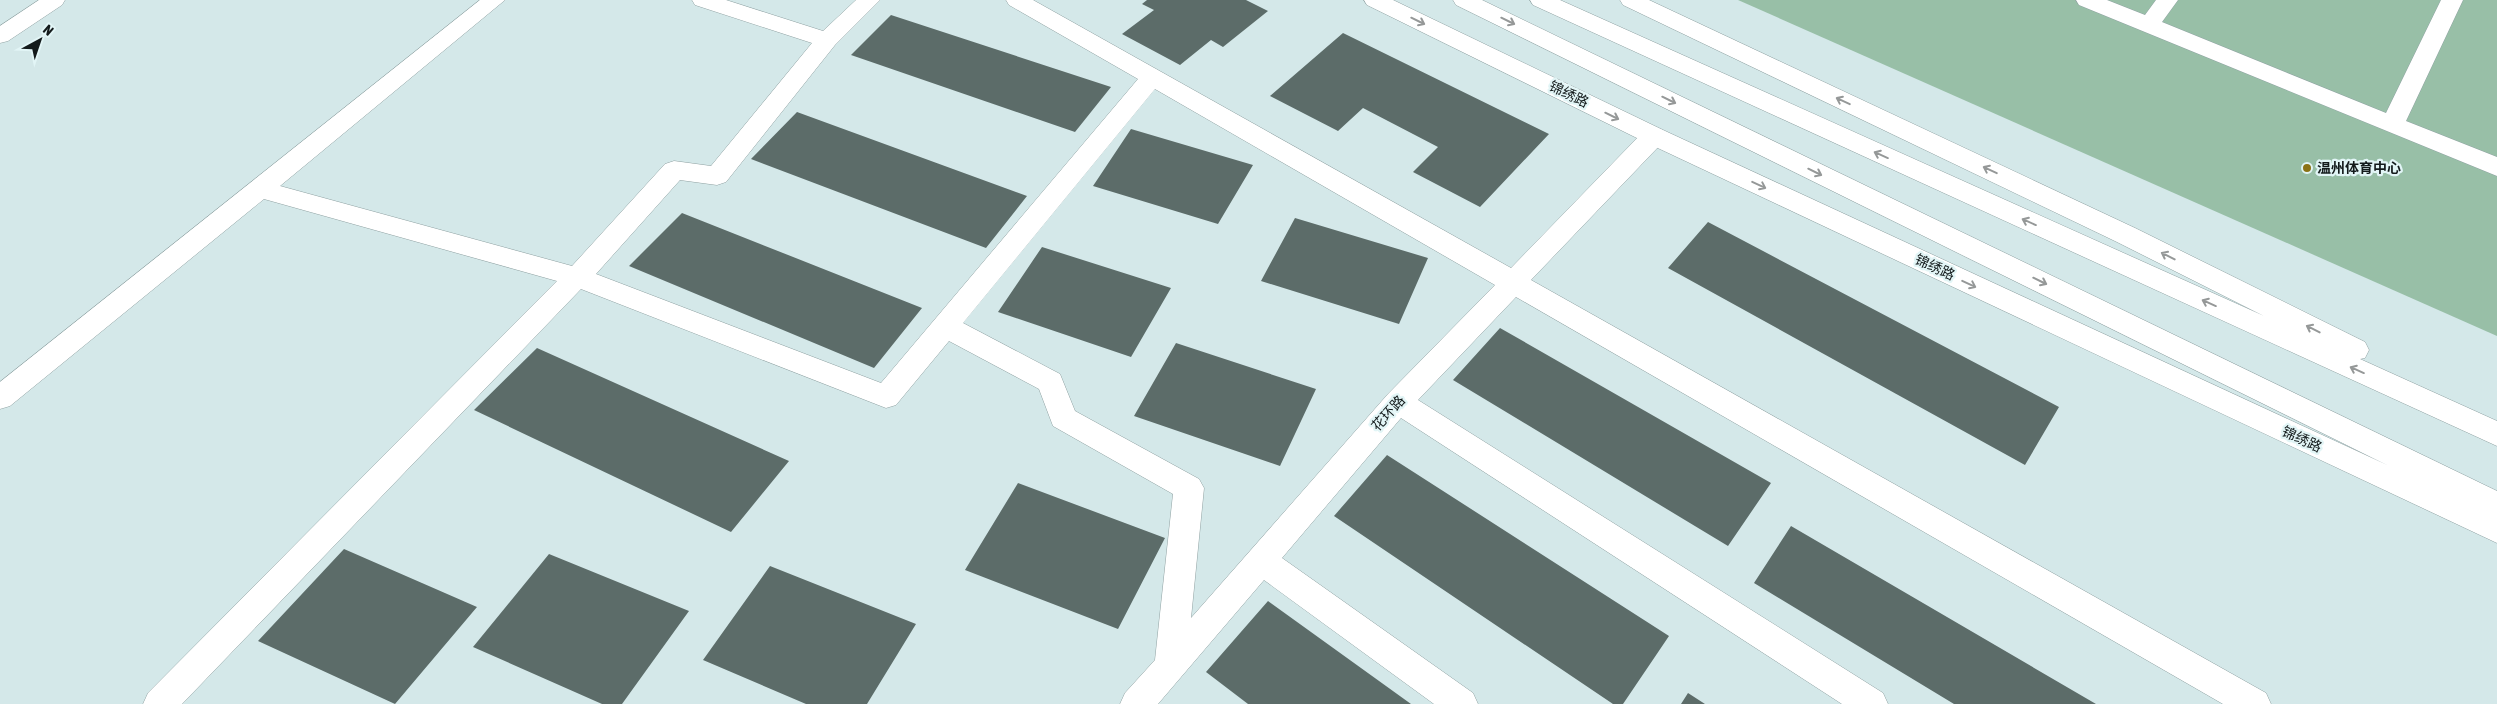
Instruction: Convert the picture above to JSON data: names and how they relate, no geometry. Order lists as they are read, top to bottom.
{
  "streets": {
    "street": ["锦绣路", "花环路"]
  },
  "crossings": [
    ["锦绣路", "花环路"]
  ],
  "places": ["温州体育中心"],
  "north": "top right"
}
